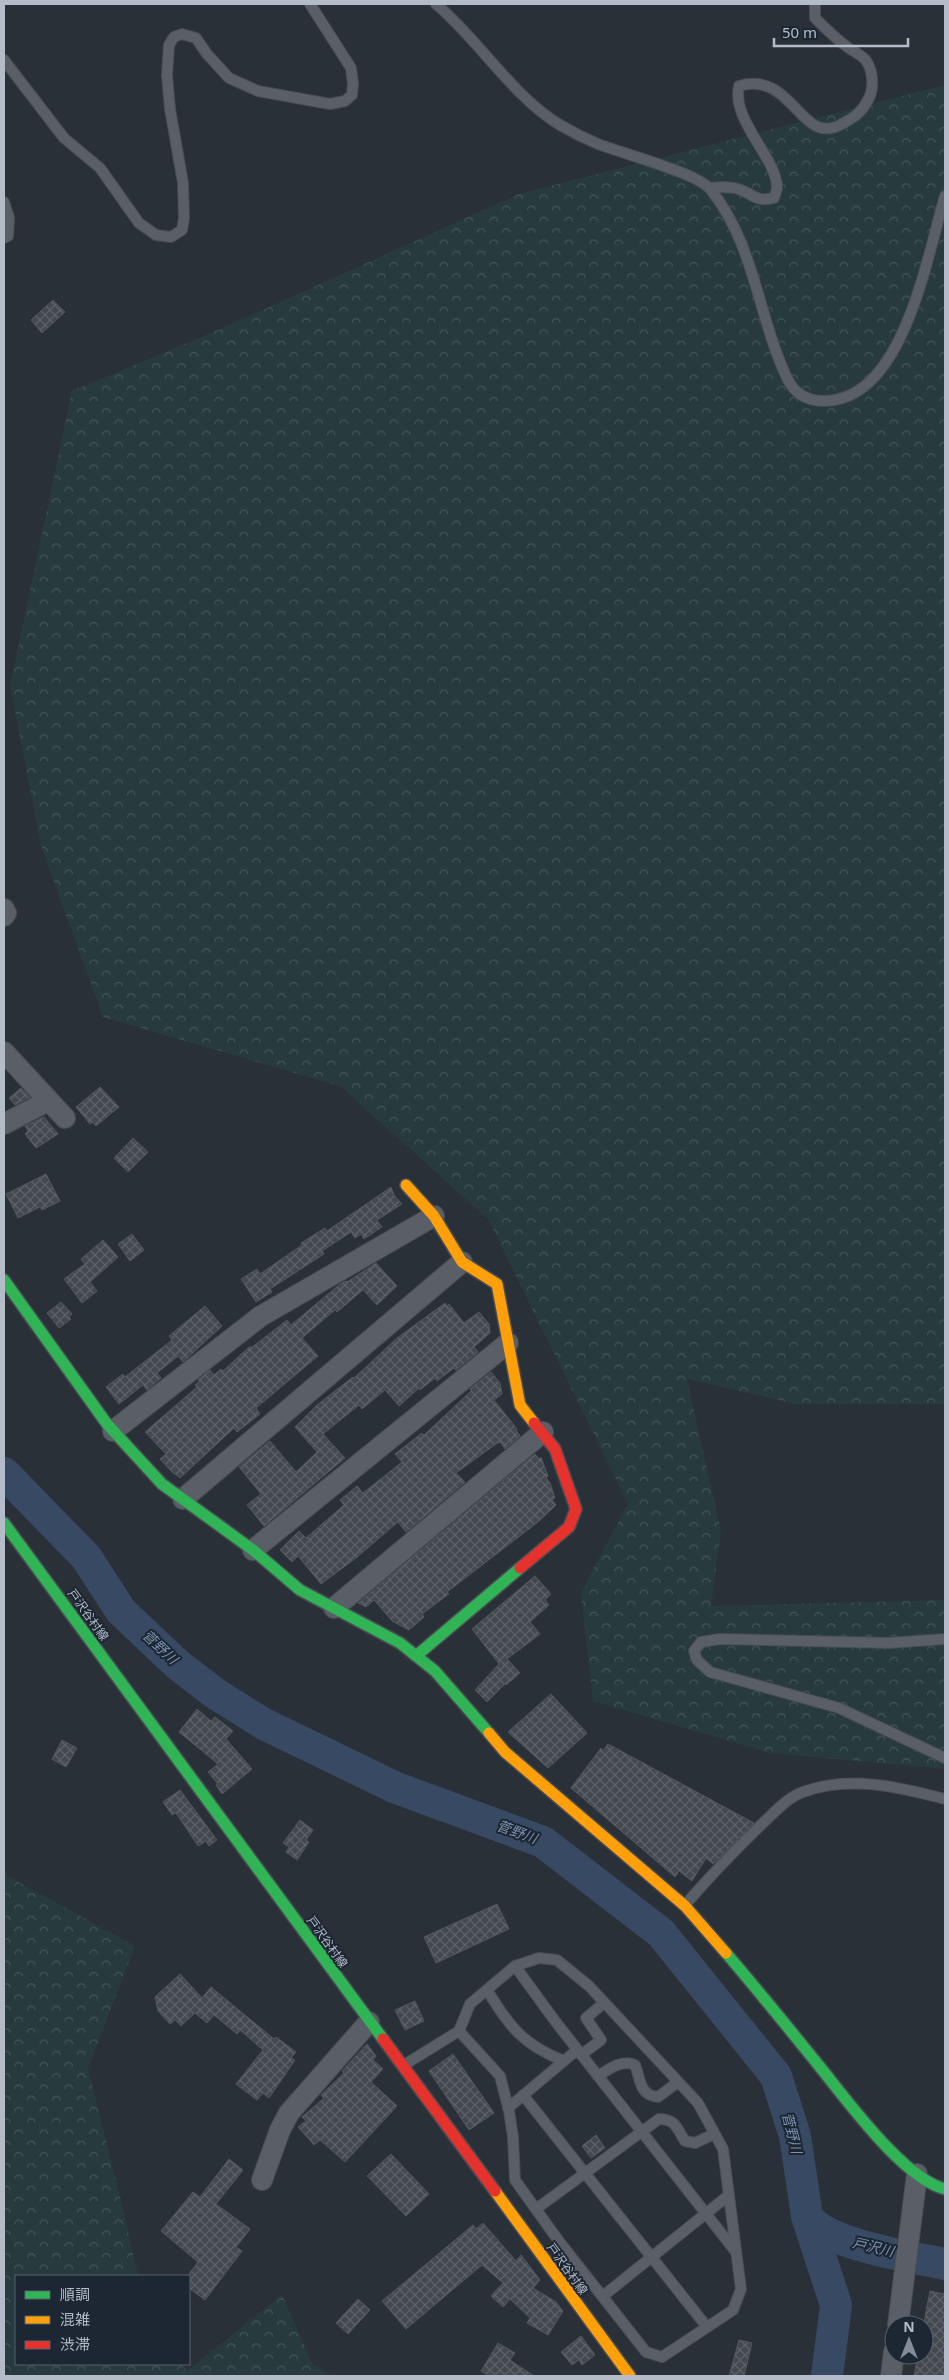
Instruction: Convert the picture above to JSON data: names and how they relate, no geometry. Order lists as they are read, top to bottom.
{
  "streets": {
    "street": ["戸沢谷村線"]
  },
  "water": ["菅野川", "戸沢川"],
  "legend": ["順調", "混雑", "渋滞"],
  "scale_bar": "50 m",
  "north": "top"
}
